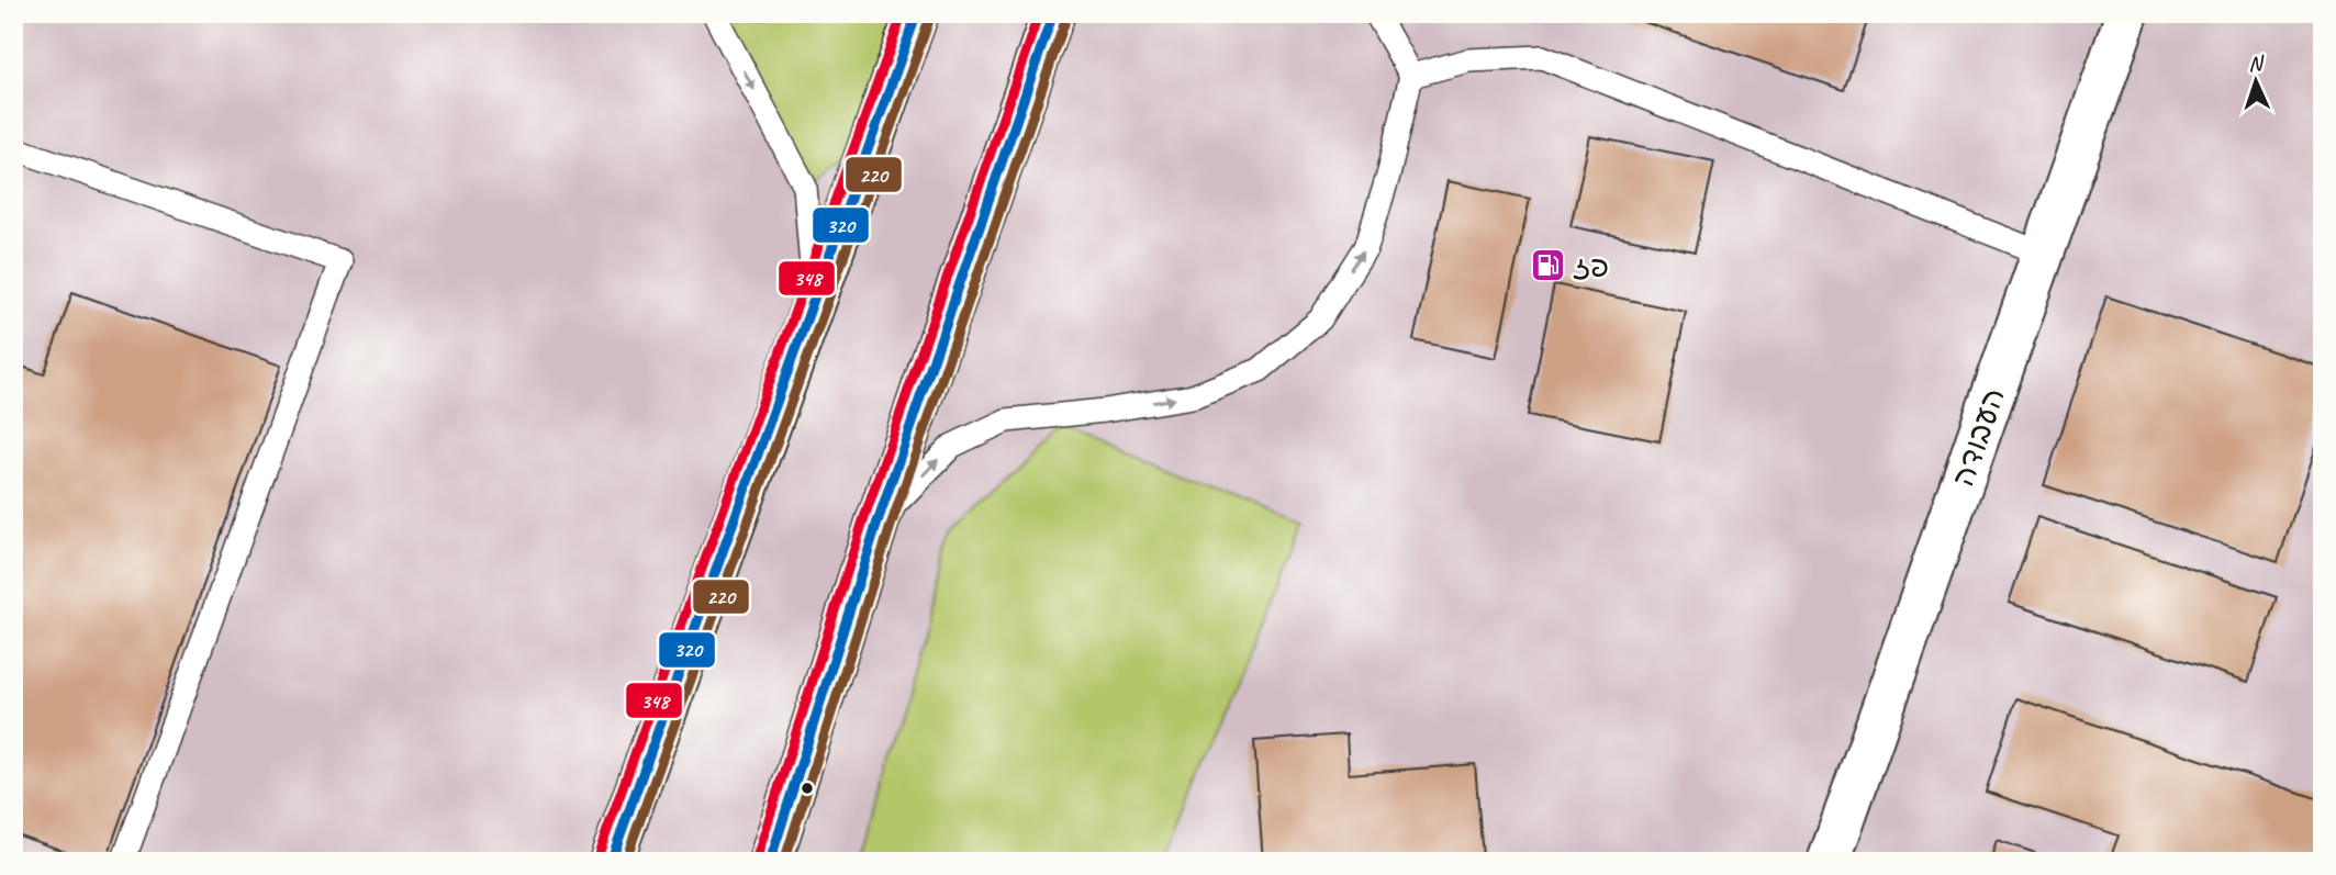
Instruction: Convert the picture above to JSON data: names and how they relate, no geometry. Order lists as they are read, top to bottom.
{
  "streets": {
    "main road": ["העבודה"]
  },
  "places": {
    "fuel station": ["פז"]
  },
  "lines": ["transit line 320", "transit line 348", "transit line 220"],
  "north": "top"
}
